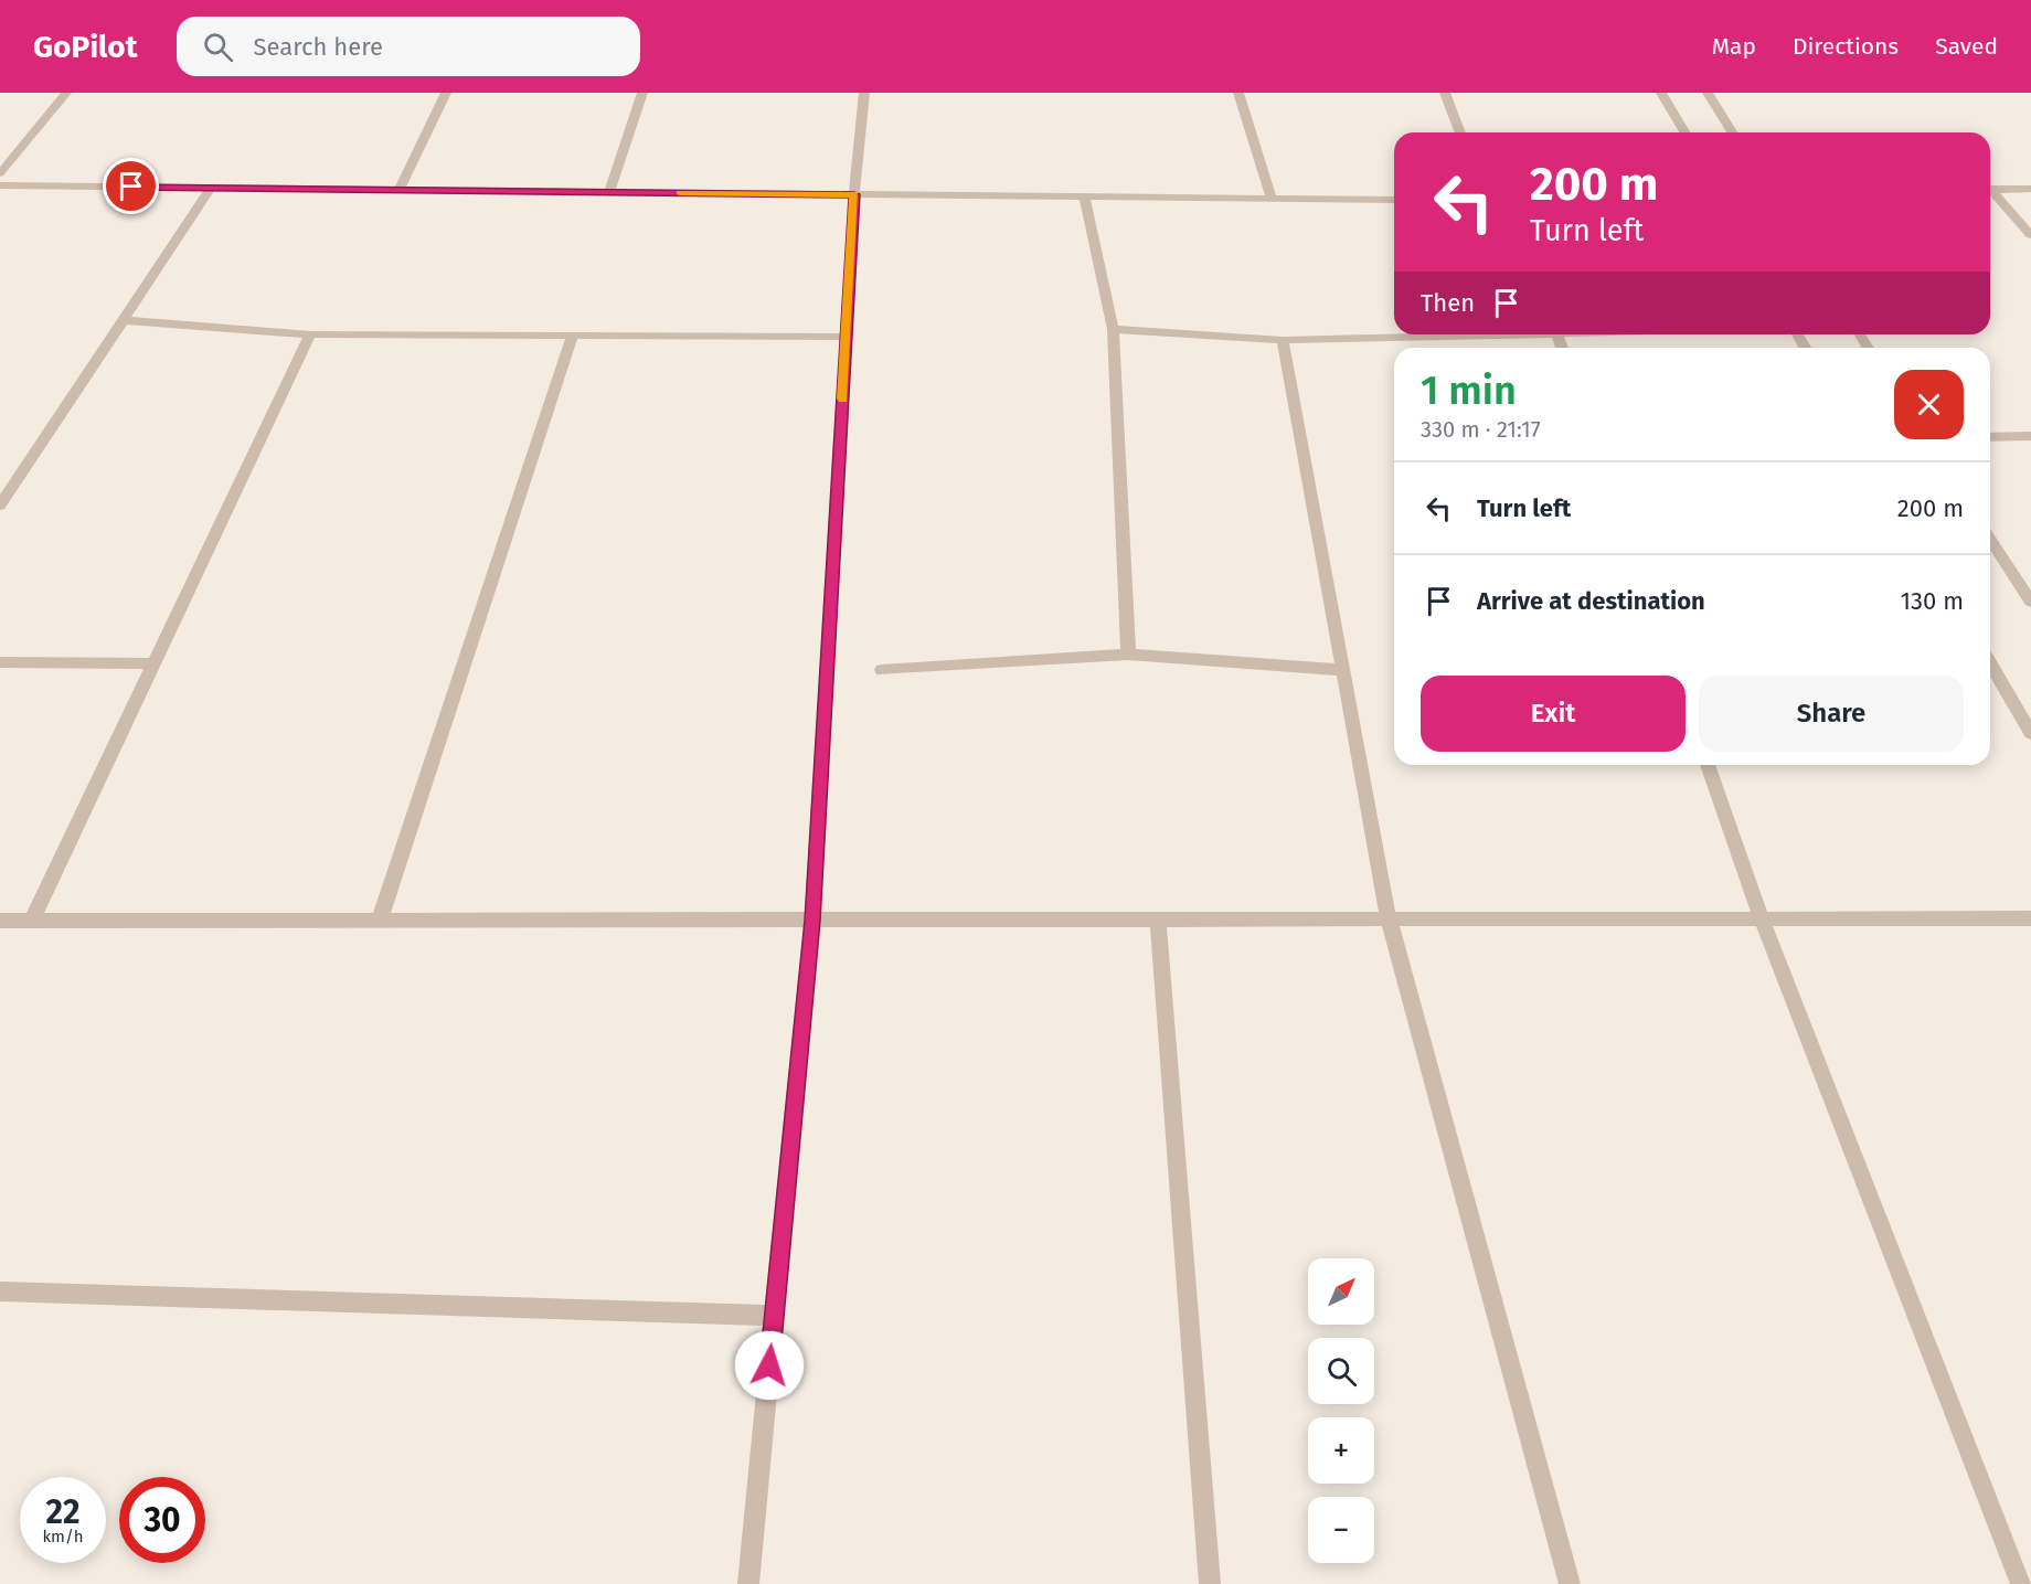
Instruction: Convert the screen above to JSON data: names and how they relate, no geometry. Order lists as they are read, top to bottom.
{
  "north": "top right",
  "page": {
    "header": "GoPilot",
    "search": "Search here",
    "nav": ["Map", "Directions", "Saved"],
    "turn": ["200 m", "Turn left"],
    "then": "Then",
    "heading": ["1 min", "330 m · 21:17"],
    "list": [
      {
        "name": "Turn left",
        "value": "200 m"
      },
      {
        "name": "Arrive at destination",
        "value": "130 m"
      }
    ],
    "buttons": ["Exit", "Share"],
    "map_buttons": ["+", "−"],
    "speed": "22 km/h",
    "limit": "30"
  }
}
